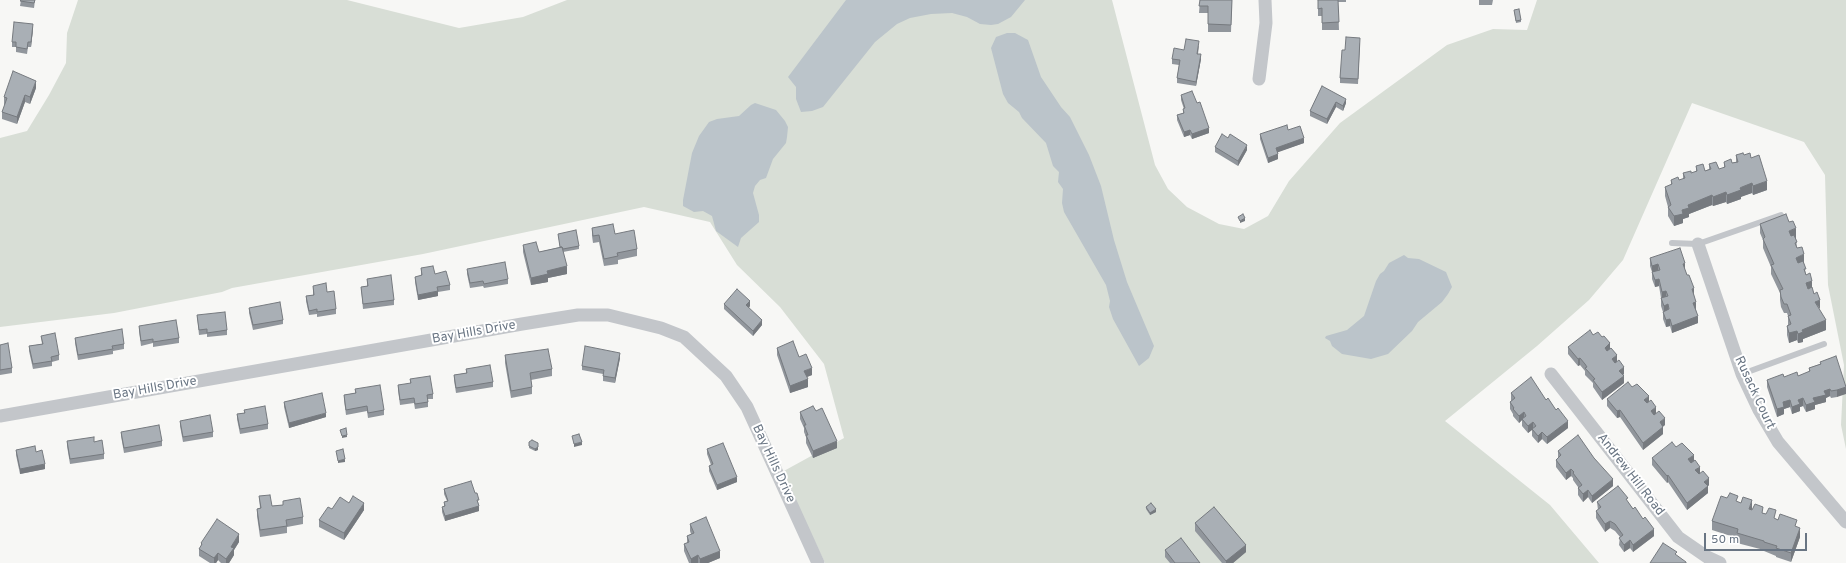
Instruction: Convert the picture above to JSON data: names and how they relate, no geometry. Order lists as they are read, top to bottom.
{
  "streets": {
    "street": ["Bay Hills Drive", "Rusack Court", "Andrew Hill Road"]
  },
  "scale_bar": "50 m"
}
